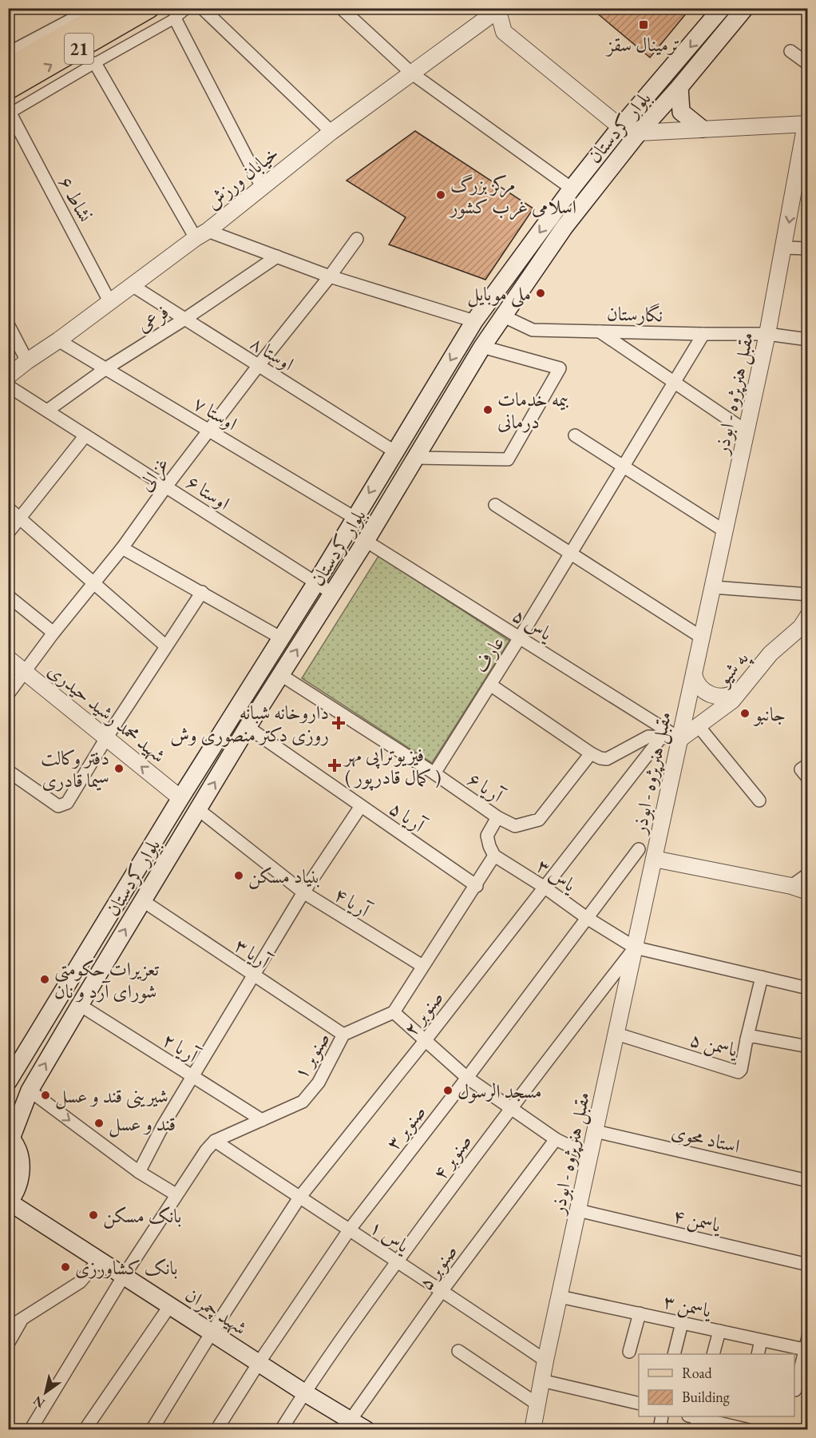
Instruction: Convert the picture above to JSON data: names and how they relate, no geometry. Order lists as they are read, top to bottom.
{
  "streets": {
    "main road": ["21", "بلوار کردستان", "شهید چمران"],
    "street": [
      "خیابان ورزش",
      "نشاط ۶",
      "نگارستان",
      "فرعی",
      "اوستا ۸",
      "مقبل هنرپژوه - ابوذر",
      "اوستا ۷",
      "غزالی",
      "اوستا ۶",
      "یاس ۵",
      "عارف",
      "په شیو",
      "شهید محمد رشید حیدری",
      "آریا ۶",
      "آریا ۵",
      "یاس ۳",
      "آریا ۴",
      "آریا ۳",
      "صنوبر ۲",
      "یاسمن ۵",
      "آریا ۲",
      "صنوبر ۱",
      "صنوبر ۳",
      "استاد محوی",
      "صنوبر ۴",
      "یاسمن ۴",
      "یاس ۱",
      "صنوبر ۵",
      "یاسمن ۳"
    ]
  },
  "crossings": [
    ["بلوار کردستان", "نگارستان"],
    ["بلوار کردستان", "اوستا ۸"],
    ["بلوار کردستان", "اوستا ۷"],
    ["بلوار کردستان", "اوستا ۶"],
    ["بلوار کردستان", "یاس ۵"],
    ["بلوار کردستان", "شهید محمد رشید حیدری"],
    ["بلوار کردستان", "آریا ۶"],
    ["بلوار کردستان", "آریا ۵"],
    ["بلوار کردستان", "آریا ۴"],
    ["بلوار کردستان", "آریا ۳"],
    ["بلوار کردستان", "آریا ۲"],
    ["خیابان ورزش", "نشاط ۶"],
    ["خیابان ورزش", "اوستا ۸"],
    ["خیابان ورزش", "اوستا ۷"],
    ["نگارستان", "مقبل هنرپژوه - ابوذر"],
    ["نگارستان", "عارف"],
    ["فرعی", "اوستا ۸"],
    ["فرعی", "اوستا ۷"],
    ["فرعی", "اوستا ۶"],
    ["اوستا ۸", "غزالی"],
    ["مقبل هنرپژوه - ابوذر", "یاس ۵"],
    ["مقبل هنرپژوه - ابوذر", "په شیو"],
    ["مقبل هنرپژوه - ابوذر", "یاس ۳"],
    ["مقبل هنرپژوه - ابوذر", "یاسمن ۵"],
    ["مقبل هنرپژوه - ابوذر", "استاد محوی"],
    ["مقبل هنرپژوه - ابوذر", "صنوبر ۴"],
    ["مقبل هنرپژوه - ابوذر", "یاسمن ۴"],
    ["مقبل هنرپژوه - ابوذر", "یاس ۱"],
    ["مقبل هنرپژوه - ابوذر", "یاسمن ۳"],
    ["اوستا ۷", "غزالی"],
    ["غزالی", "اوستا ۶"],
    ["غزالی", "شهید محمد رشید حیدری"],
    ["یاس ۵", "عارف"],
    ["یاس ۵", "په شیو"],
    ["عارف", "آریا ۶"],
    ["یاس ۳", "صنوبر ۲"],
    ["یاس ۳", "صنوبر ۳"],
    ["یاس ۳", "صنوبر ۴"],
    ["آریا ۳", "صنوبر ۱"],
    ["صنوبر ۲", "یاس ۱"],
    ["صنوبر ۲", "شهید چمران"],
    ["آریا ۲", "صنوبر ۱"],
    ["صنوبر ۱", "یاس ۱"],
    ["صنوبر ۱", "شهید چمران"],
    ["صنوبر ۳", "یاس ۱"],
    ["صنوبر ۳", "شهید چمران"],
    ["صنوبر ۴", "یاس ۱"],
    ["صنوبر ۴", "شهید چمران"],
    ["یاس ۱", "صنوبر ۵"],
    ["صنوبر ۵", "شهید چمران"]
  ],
  "one_way": ["شهید محمد رشید حیدری"],
  "places": {
    "transit": ["ترمینال سقز"],
    "other": [
      "مرکز بزرگ اسلامی غرب کشور",
      "ملی موبایل",
      "بیمه خدمات درمانی",
      "جانبو",
      "دفتر وکالت سیما قادری",
      "بنیاد مسکن",
      "تعزیرات حکومتی شورای آرد و نان",
      "مسجد الرسول",
      "شیرینی قند و عسل",
      "قند و عسل",
      "بانک مسکن",
      "بانک کشاورزی"
    ],
    "health": ["داروخانه شبانه روزی دکتر منصوری وش", "فیزیوتراپی مهر ( کمال قادرپور )"]
  },
  "legend": ["Road", "Building"],
  "north": "bottom left"
}
